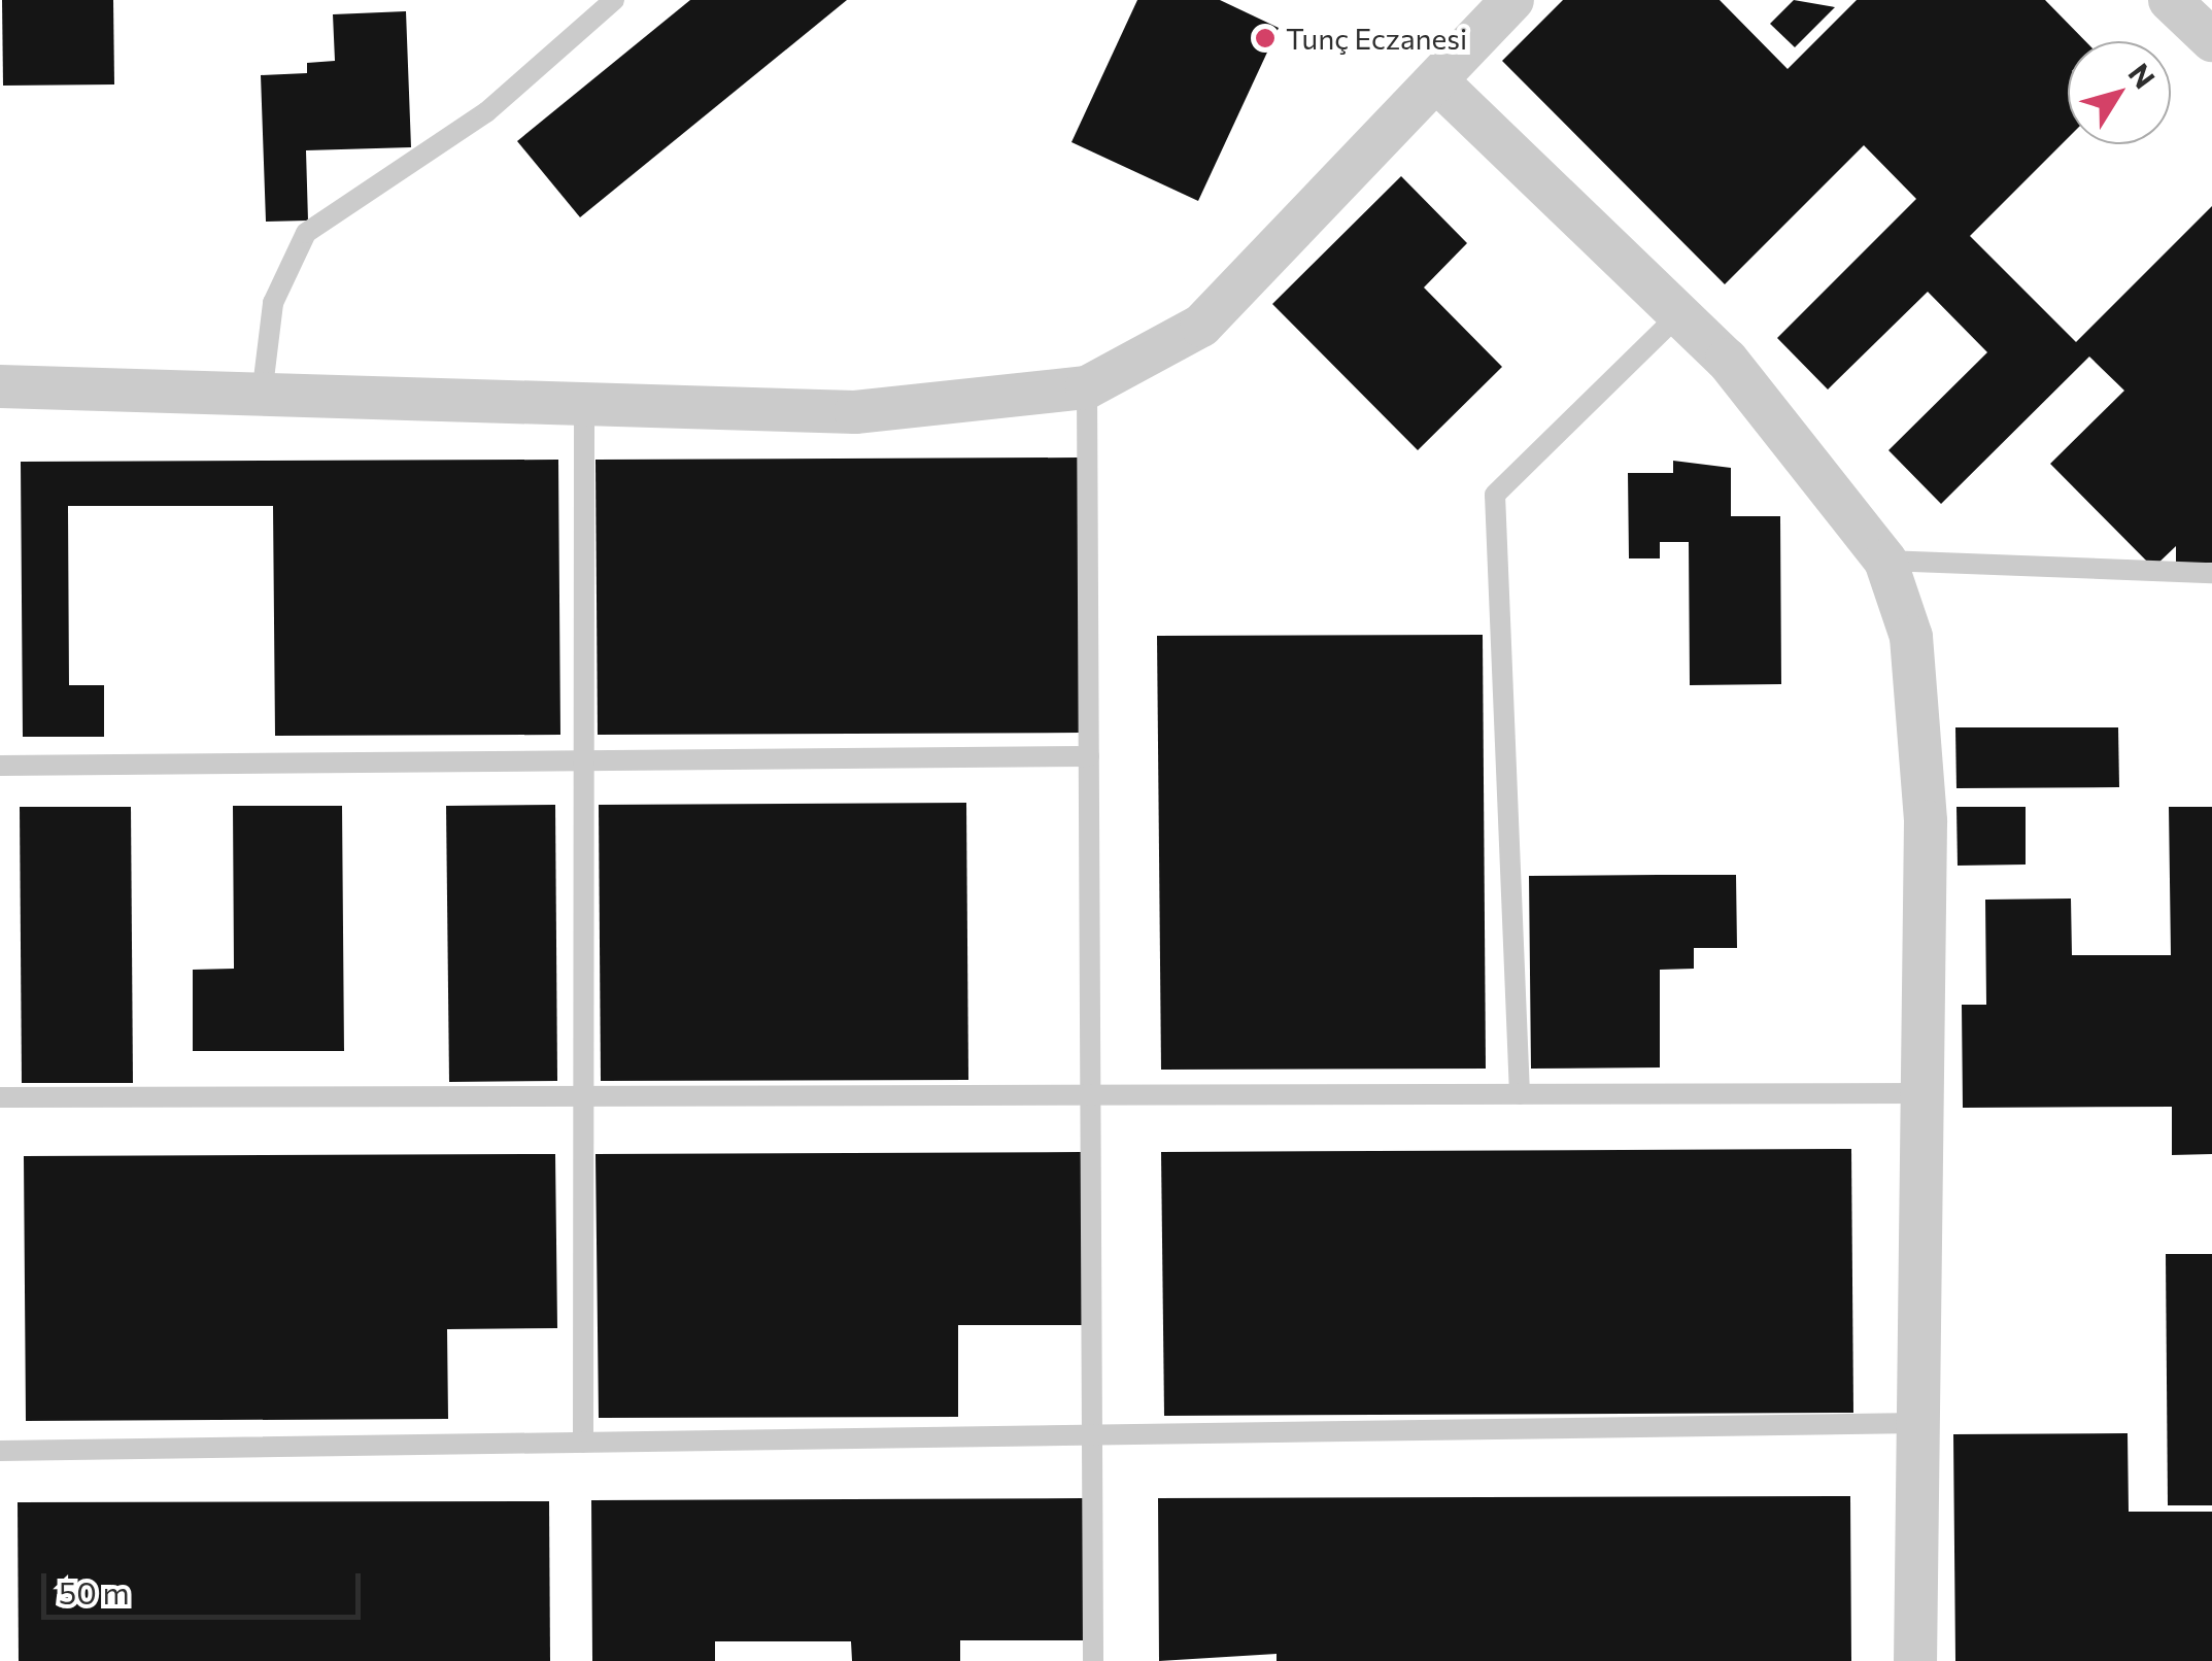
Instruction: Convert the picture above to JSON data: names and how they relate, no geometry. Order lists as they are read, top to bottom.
{
  "places": ["Tunç Eczanesi"],
  "scale_bar": "50 m",
  "north": "top right"
}
